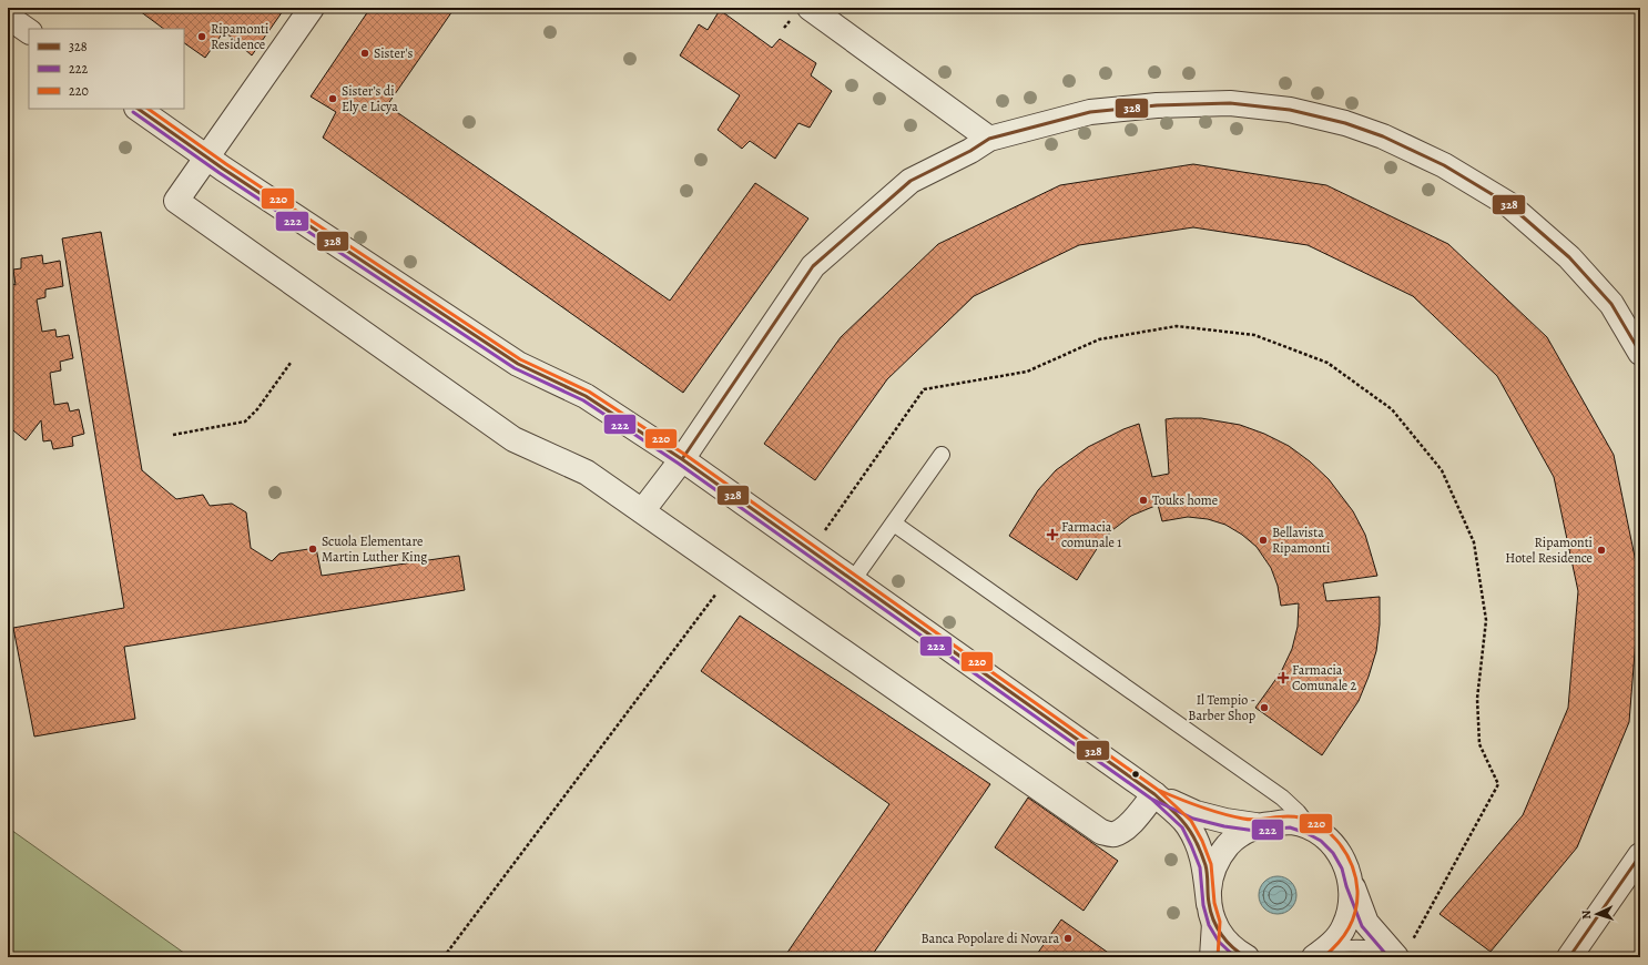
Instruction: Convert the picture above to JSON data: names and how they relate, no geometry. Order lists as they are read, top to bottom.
{
  "places": {
    "other": [
      "Ripamonti Residence",
      "Sister's",
      "Sister’s di Ely e Licya",
      "Touks home",
      "Bellavista Ripamonti",
      "Scuola Elementare Martin Luther King",
      "Ripamonti Hotel Residence",
      "Il Tempio - Barber Shop",
      "Banca Popolare di Novara"
    ],
    "health": ["Farmacia comunale 1", "Farmacia Comunale 2"]
  },
  "lines": ["transit line 328", "transit line 220", "transit line 222"],
  "legend": ["328", "222", "220"],
  "north": "left"
}
